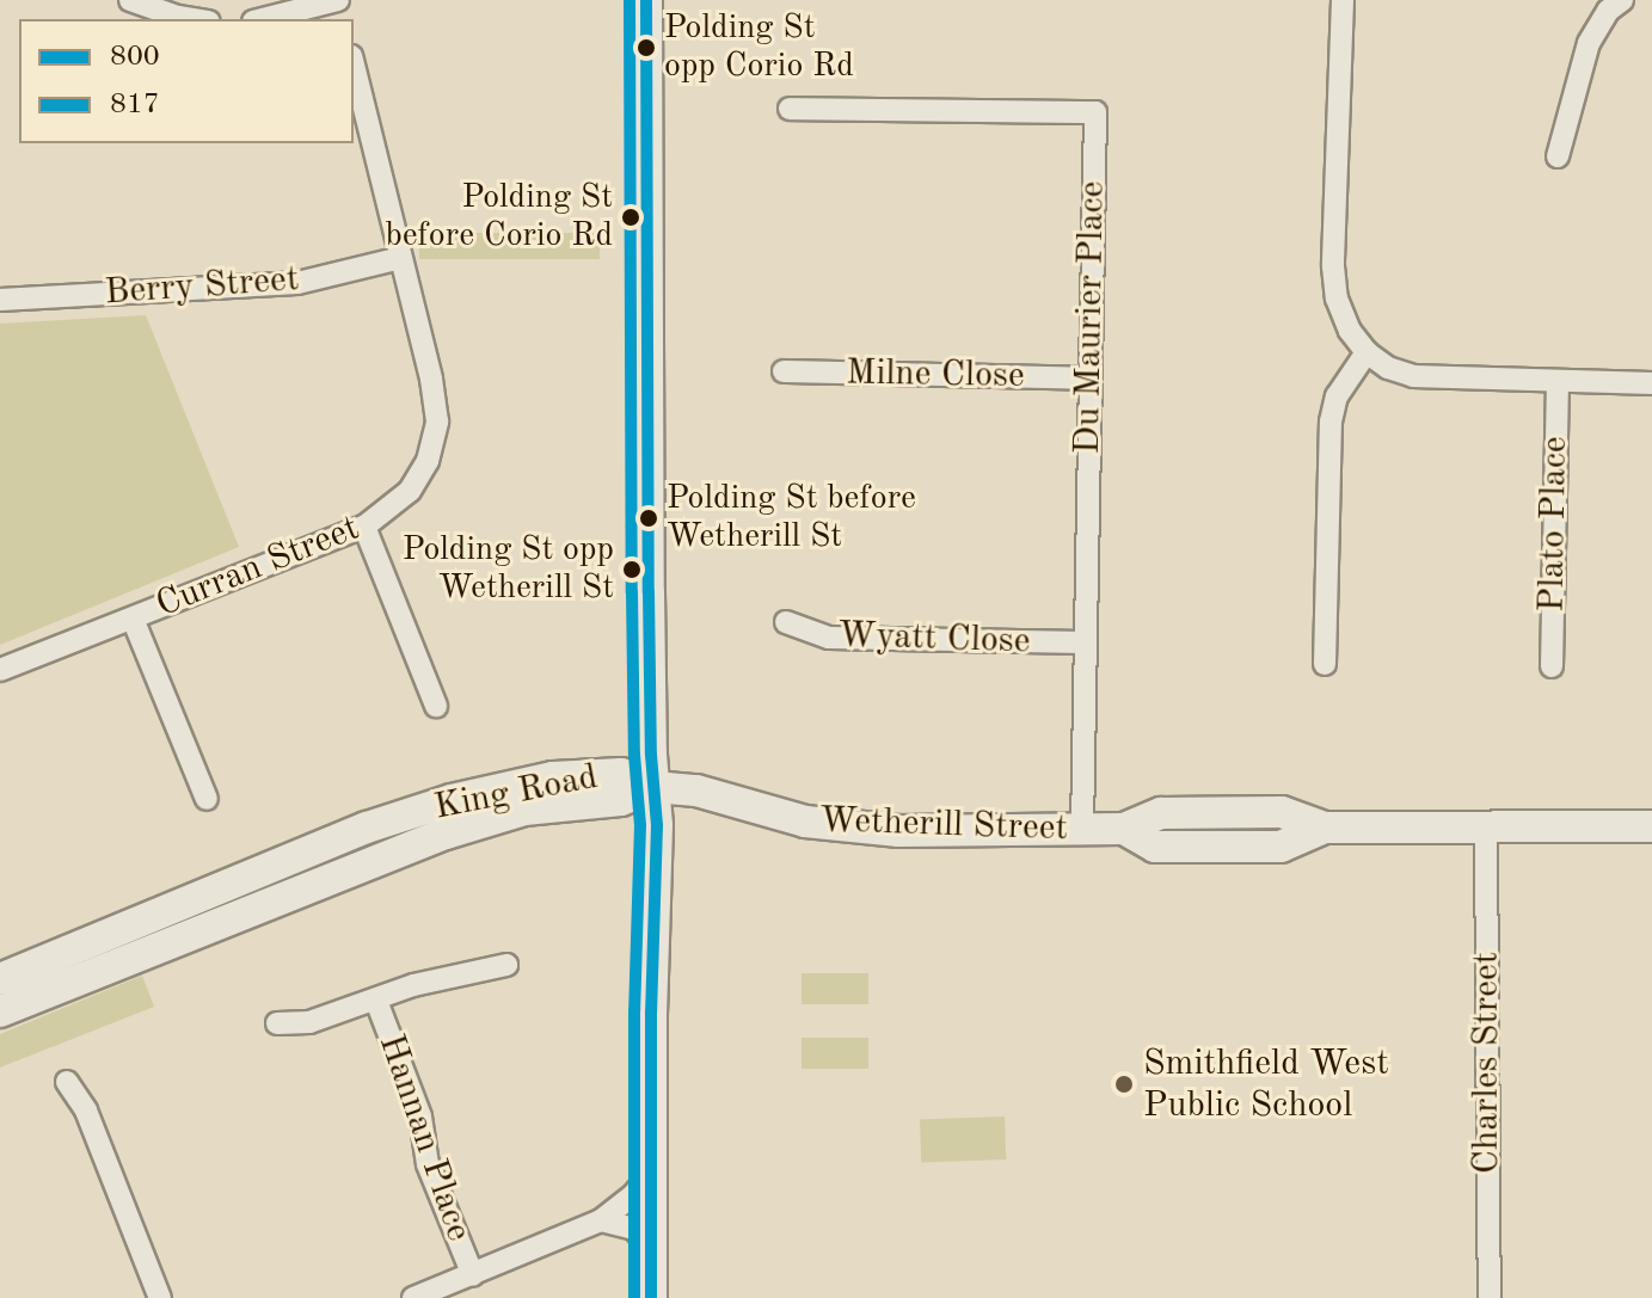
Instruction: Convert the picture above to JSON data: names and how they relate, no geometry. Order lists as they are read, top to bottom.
{
  "streets": {
    "main road": ["King Road", "Wetherill Street"],
    "street": [
      "Berry Street",
      "Du Maurier Place",
      "Milne Close",
      "Plato Place",
      "Curran Street",
      "Wyatt Close",
      "Charles Street",
      "Hannan Place"
    ]
  },
  "crossings": [
    ["Berry Street", "Curran Street"],
    ["Du Maurier Place", "Milne Close"],
    ["Du Maurier Place", "Wyatt Close"],
    ["Du Maurier Place", "Wetherill Street"],
    ["King Road", "Wetherill Street"],
    ["Wetherill Street", "Charles Street"]
  ],
  "places": [
    "Polding St opp Corio Rd",
    "Polding St before Corio Rd",
    "Polding St before Wetherill St",
    "Polding St opp Wetherill St",
    "Smithfield West Public School"
  ],
  "lines": ["transit line 800", "transit line 817"],
  "legend": ["800", "817"]
}
